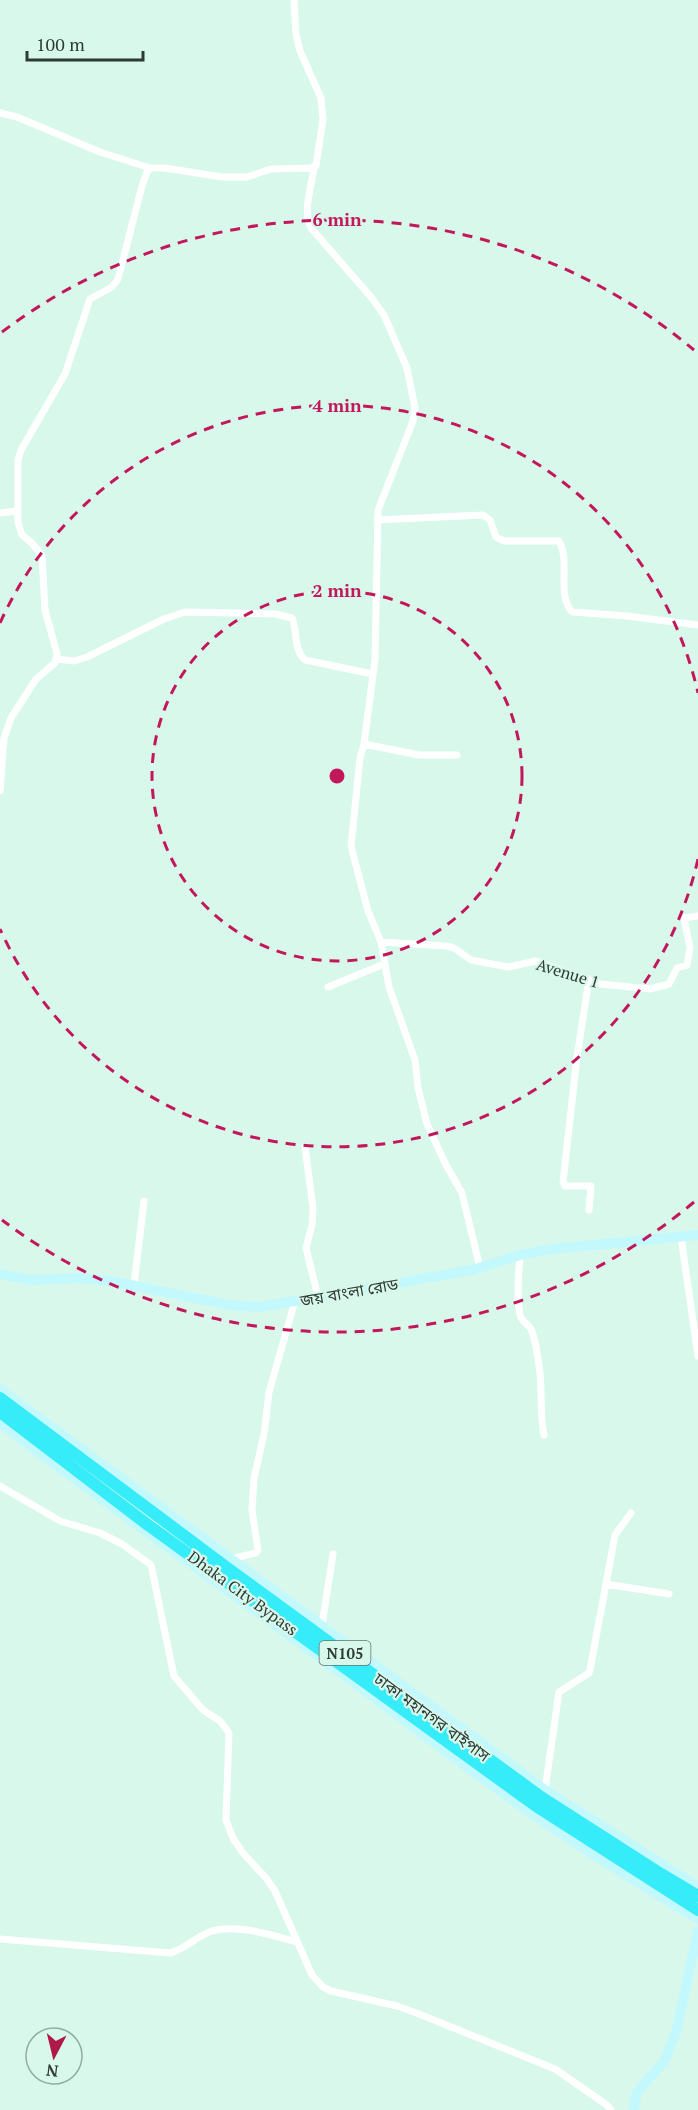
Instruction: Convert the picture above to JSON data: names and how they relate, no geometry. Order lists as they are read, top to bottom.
{
  "streets": {
    "highway": ["Dhaka City Bypass", "N105", "ঢাকা মহানগর বাইপাস"],
    "main road": ["জয় বাংলা রোড"],
    "street": ["Avenue 1"]
  },
  "scale_bar": "100 m",
  "north": "bottom",
  "rings": ["6 min", "4 min", "2 min"]
}
